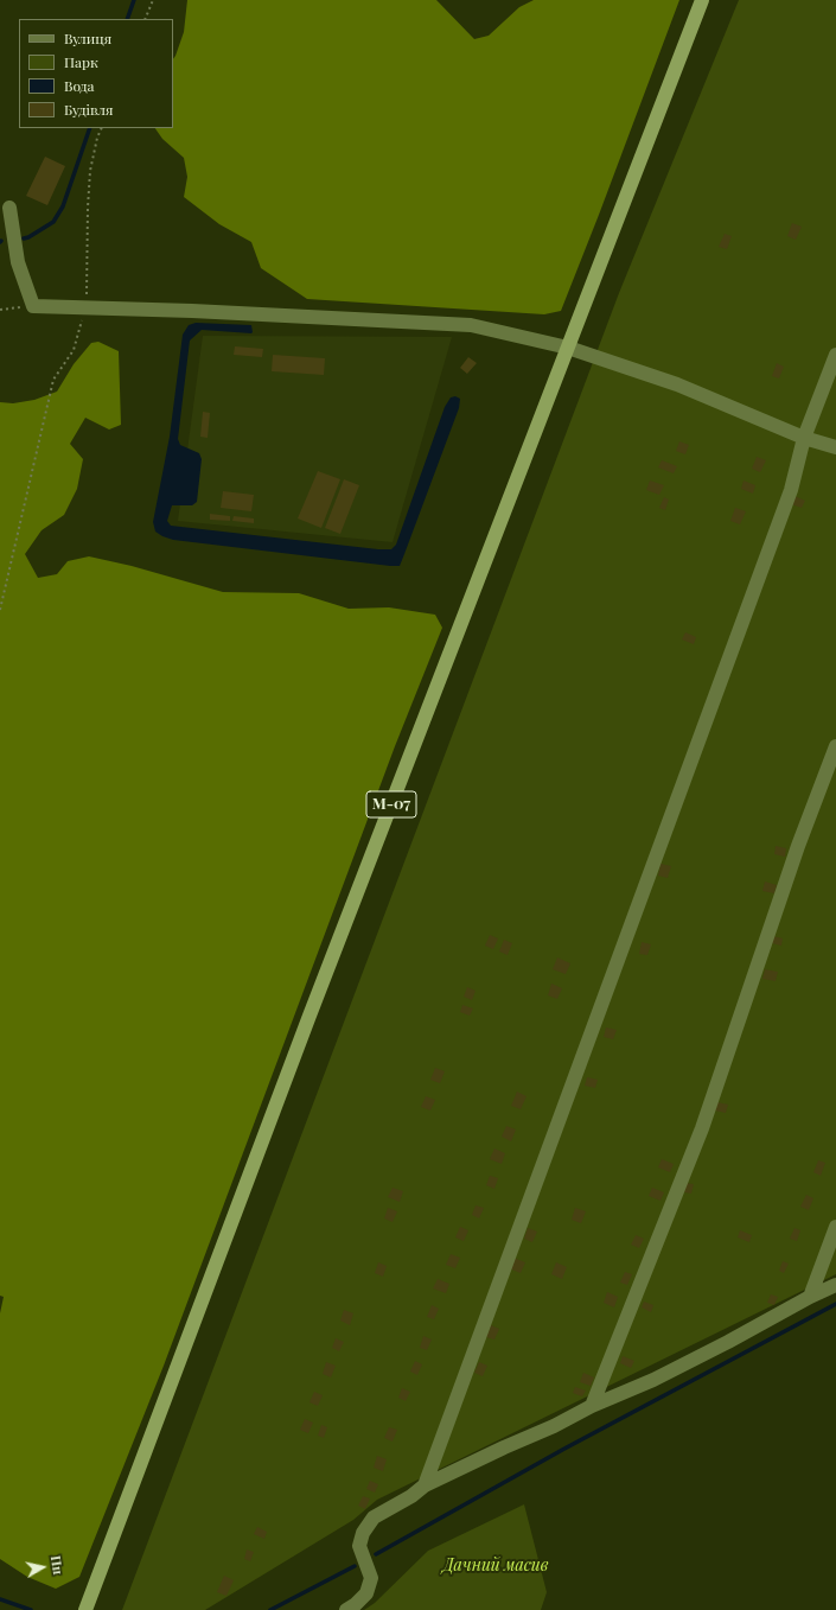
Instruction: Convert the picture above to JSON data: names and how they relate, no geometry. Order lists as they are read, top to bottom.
{
  "streets": {
    "highway": ["М-07"]
  },
  "parks": ["Дачний масив"],
  "legend": [
    "Вулиця",
    "Парк",
    "Вода",
    "Будівля"
  ],
  "north": "right"
}
